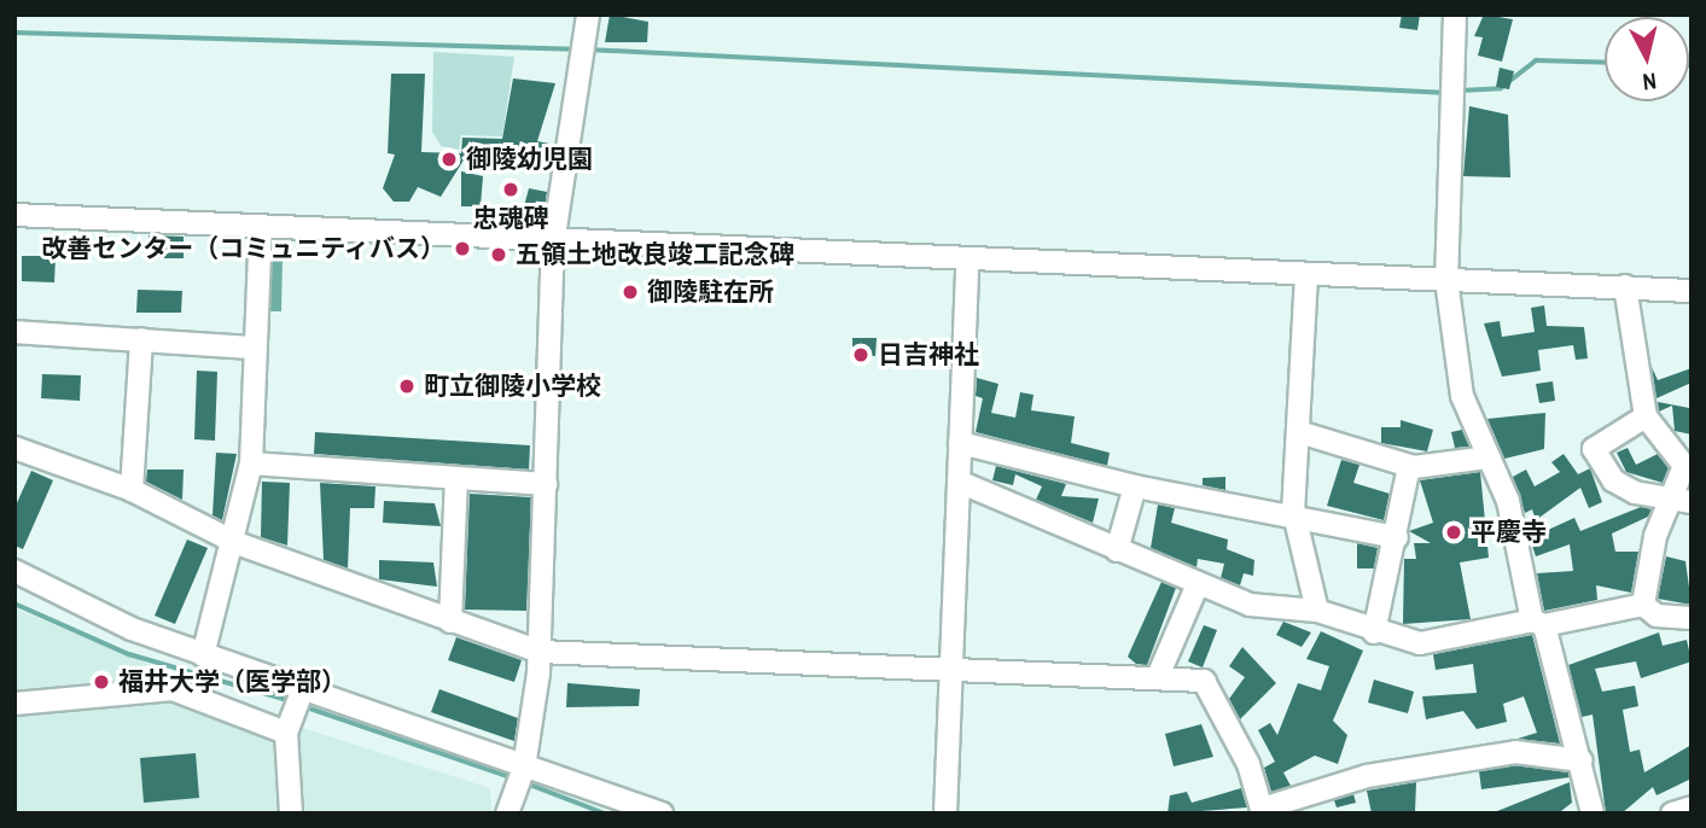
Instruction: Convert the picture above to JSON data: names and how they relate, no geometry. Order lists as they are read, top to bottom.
{
  "places": [
    "御陵幼児園",
    "忠魂碑",
    "改善センター（コミュニティバス）",
    "五領土地改良竣工記念碑",
    "御陵駐在所",
    "日吉神社",
    "町立御陵小学校",
    "平慶寺",
    "福井大学（医学部）"
  ],
  "north": "bottom"
}
